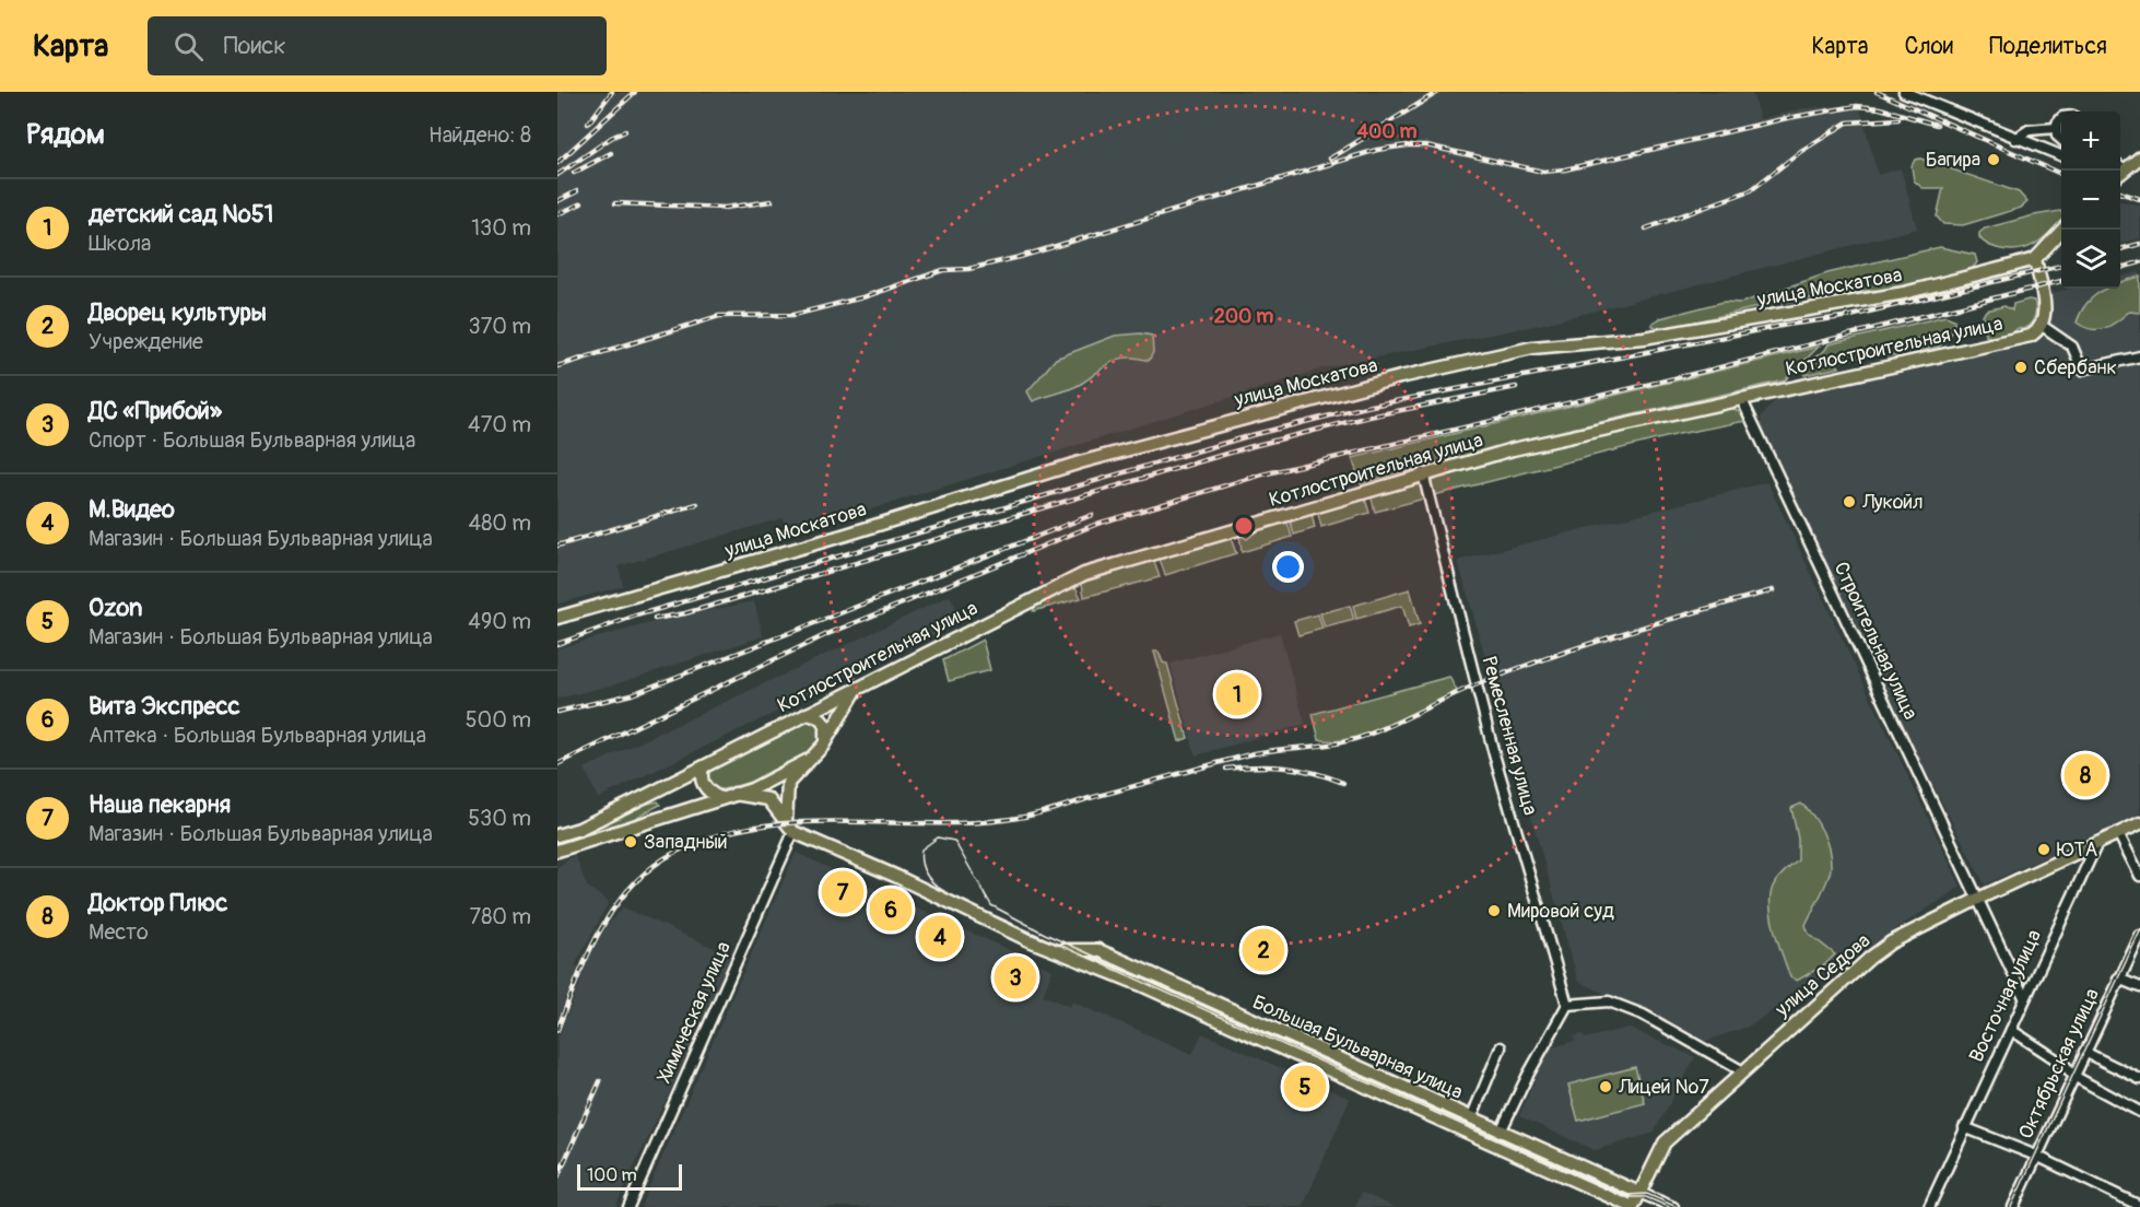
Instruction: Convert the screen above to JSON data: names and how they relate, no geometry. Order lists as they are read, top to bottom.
{
  "streets": {
    "main road": [
      "улица Москатова",
      "Котлостроительная улица",
      "улица Седова",
      "Большая Бульварная улица"
    ],
    "street": [
      "Строительная улица",
      "Ремесленная улица",
      "Восточная улица",
      "Химическая улица",
      "Октябрьская улица"
    ]
  },
  "crossings": [
    ["Котлостроительная улица", "Строительная улица"],
    ["Котлостроительная улица", "Ремесленная улица"],
    ["Строительная улица", "улица Седова"],
    ["Строительная улица", "Восточная улица"],
    ["улица Седова", "Восточная улица"],
    ["улица Седова", "Большая Бульварная улица"],
    ["Химическая улица", "Большая Бульварная улица"]
  ],
  "places": [
    "Багира",
    "Сбербанк",
    "Лукойл",
    "Западный",
    "ЮТА",
    "Мировой суд",
    "Лицей №7"
  ],
  "scale_bar": "100 m",
  "page": {
    "header": "Карта",
    "search": "Поиск",
    "nav": ["Карта", "Слои", "Поделиться"],
    "heading": ["Рядом", "Найдено: 8"],
    "map_buttons": ["+", "−"],
    "list": [
      {
        "mark": "1",
        "name": "детский сад №51",
        "note": "Школа",
        "value": "130 m"
      },
      {
        "mark": "2",
        "name": "Дворец культуры",
        "note": "Учреждение",
        "value": "370 m"
      },
      {
        "mark": "3",
        "name": "ДC «Прибой»",
        "note": "Спорт · Большая Бульварная улица",
        "value": "470 m"
      },
      {
        "mark": "4",
        "name": "М.Видео",
        "note": "Магазин · Большая Бульварная улица",
        "value": "480 m"
      },
      {
        "mark": "5",
        "name": "Ozon",
        "note": "Магазин · Большая Бульварная улица",
        "value": "490 m"
      },
      {
        "mark": "6",
        "name": "Вита Экспресс",
        "note": "Аптека · Большая Бульварная улица",
        "value": "500 m"
      },
      {
        "mark": "7",
        "name": "Наша пекарня",
        "note": "Магазин · Большая Бульварная улица",
        "value": "530 m"
      },
      {
        "mark": "8",
        "name": "Доктор Плюс",
        "note": "Место",
        "value": "780 m"
      }
    ],
    "pins": [
      "1",
      "8",
      "7",
      "6",
      "4",
      "2",
      "3",
      "5"
    ],
    "scale": "100 m"
  },
  "rings": ["400 m", "200 m"]
}
